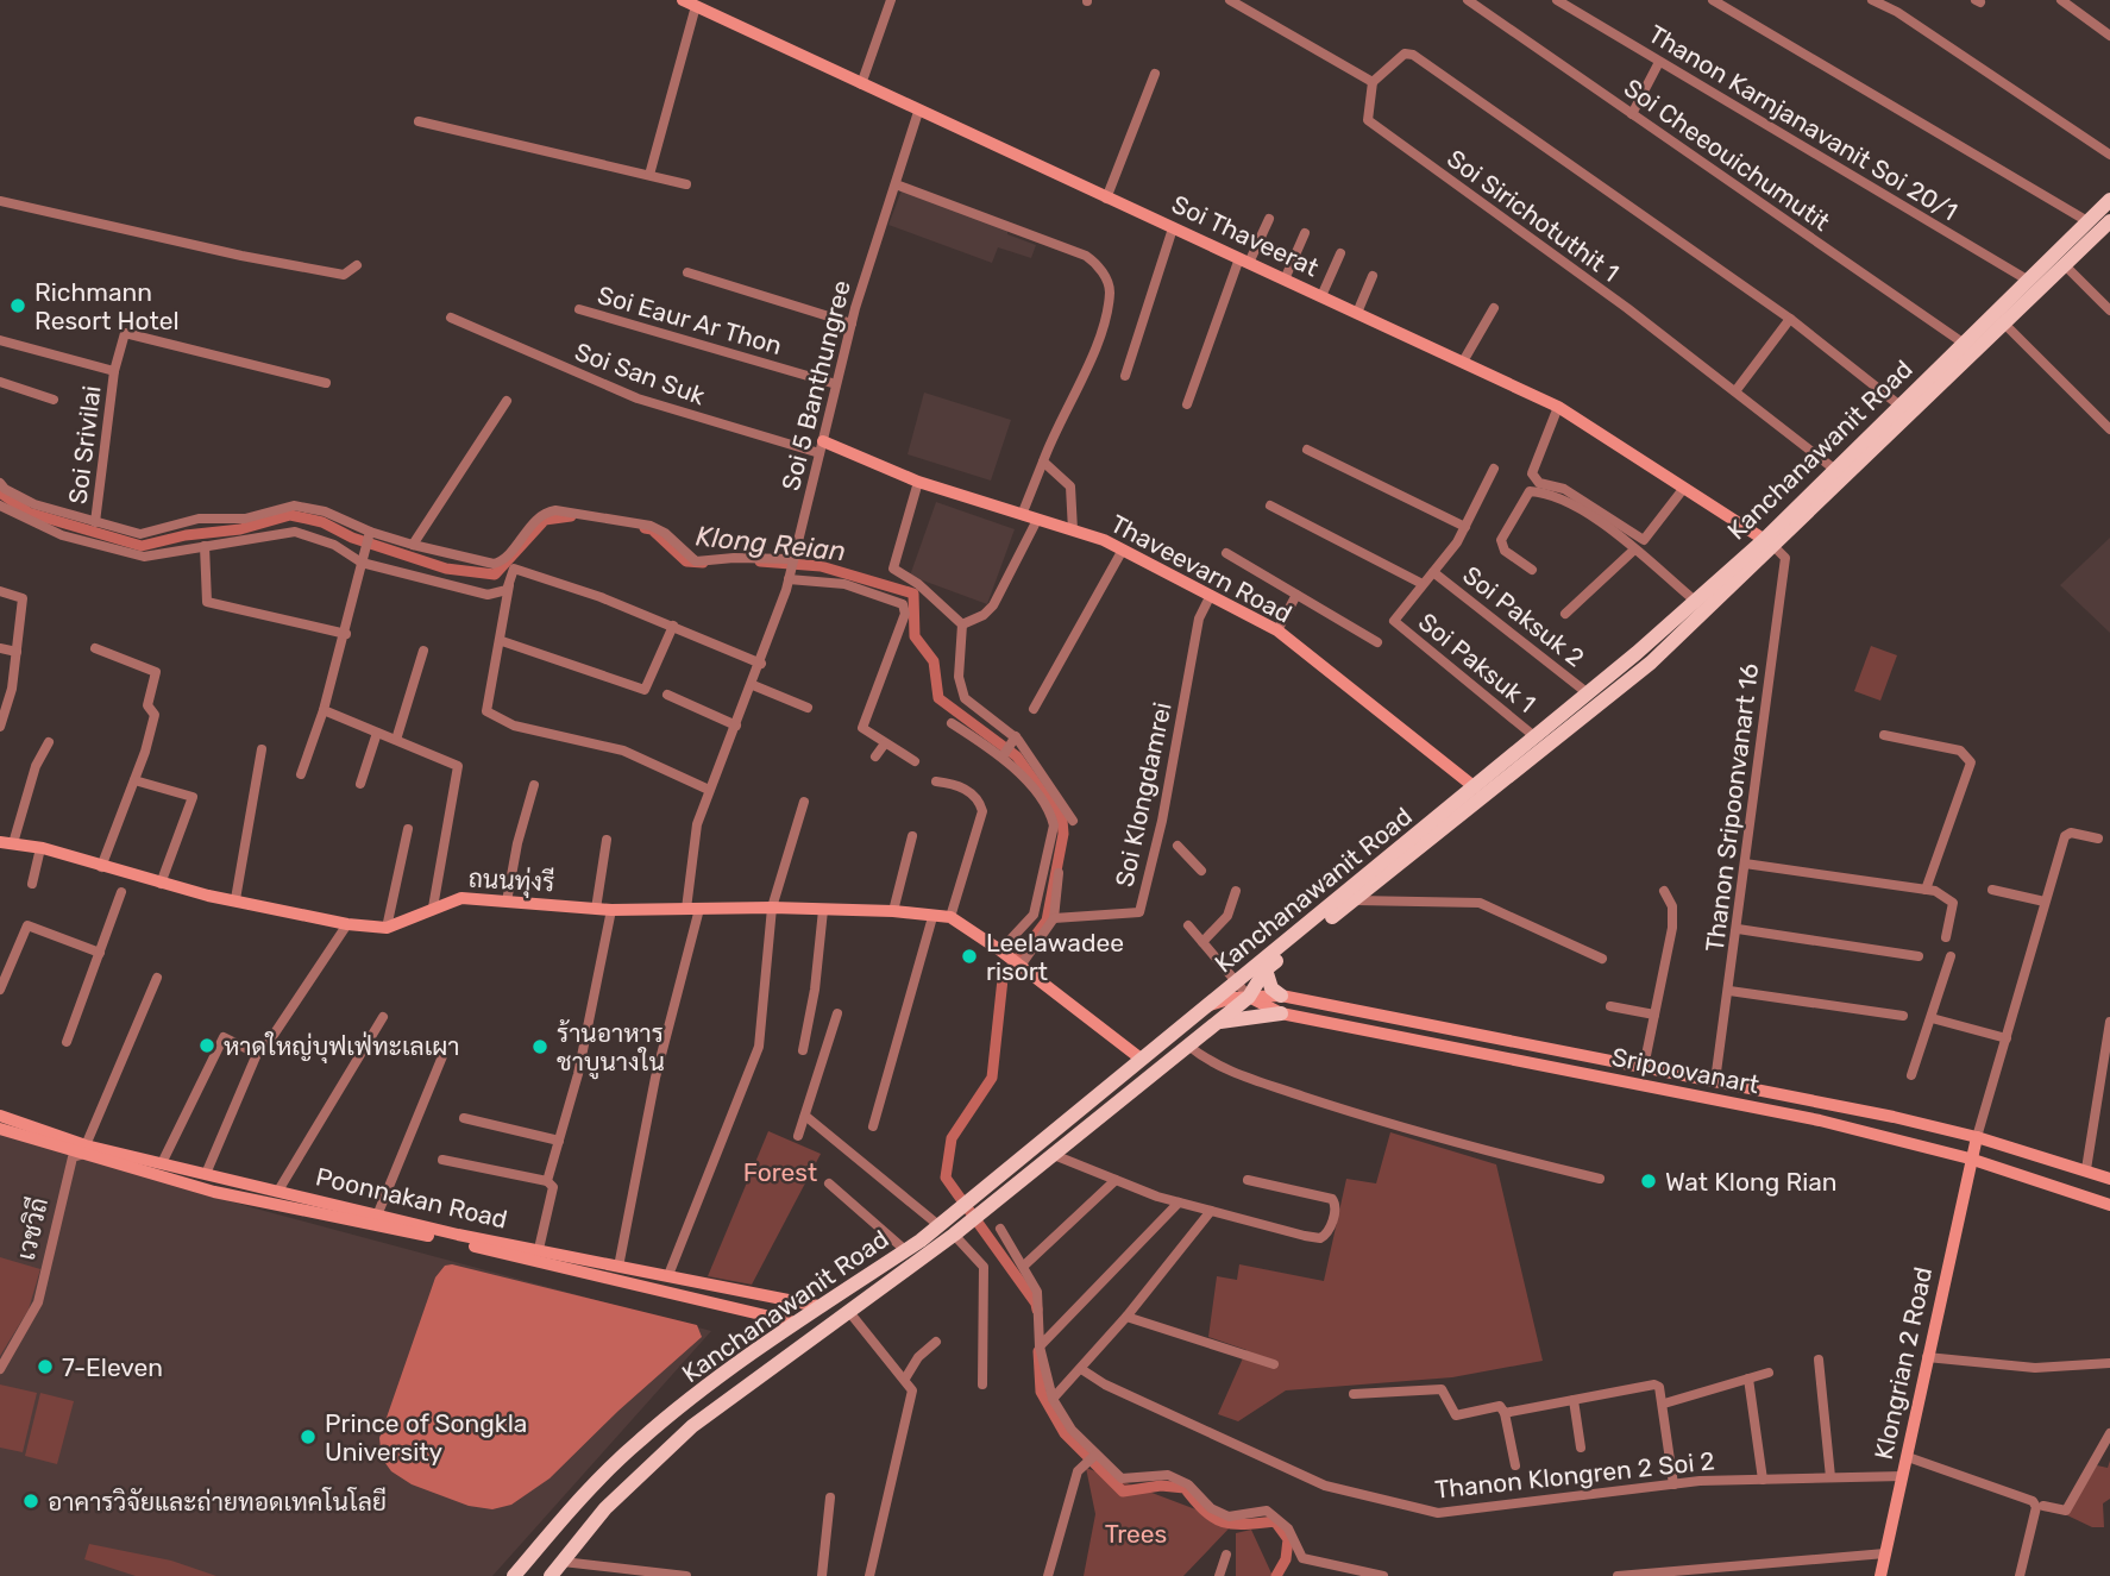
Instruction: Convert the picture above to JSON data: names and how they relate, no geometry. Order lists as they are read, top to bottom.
{
  "streets": {
    "main road": ["Kanchanawanit Road"],
    "street": [
      "Thanon Karnjanavanit Soi 20/1",
      "Soi Cheeouichumutit",
      "Soi Sirichotuthit 1",
      "Soi Thaveerat",
      "Soi Eaur Ar Thon",
      "Soi San Suk",
      "Soi 5 Banthungree",
      "Soi Srivilai",
      "Thaveevarn Road",
      "Soi Paksuk 2",
      "Soi Paksuk 1",
      "Soi Klongdamrei",
      "Thanon Sripoonvanart 16",
      "ถนนทุ่งรี",
      "Sripoovanart",
      "Poonnakan Road",
      "เวชวิถี",
      "Klongrian 2 Road",
      "Thanon Klongren 2 Soi 2"
    ]
  },
  "crossings": [
    ["Thanon Karnjanavanit Soi 20/1", "Kanchanawanit Road"],
    ["Soi Cheeouichumutit", "Kanchanawanit Road"],
    ["Soi Sirichotuthit 1", "Kanchanawanit Road"],
    ["Soi Thaveerat", "Soi 5 Banthungree"],
    ["Soi Thaveerat", "Kanchanawanit Road"],
    ["Soi Thaveerat", "Thanon Sripoonvanart 16"],
    ["Soi Eaur Ar Thon", "Soi 5 Banthungree"],
    ["Soi San Suk", "Soi 5 Banthungree"],
    ["Soi San Suk", "Thaveevarn Road"],
    ["Soi 5 Banthungree", "Thaveevarn Road"],
    ["Soi 5 Banthungree", "ถนนทุ่งรี"],
    ["Soi 5 Banthungree", "Poonnakan Road"],
    ["Kanchanawanit Road", "Thaveevarn Road"],
    ["Kanchanawanit Road", "Soi Paksuk 2"],
    ["Kanchanawanit Road", "Soi Paksuk 1"],
    ["Kanchanawanit Road", "Thanon Sripoonvanart 16"],
    ["Kanchanawanit Road", "Sripoovanart"],
    ["Kanchanawanit Road", "Poonnakan Road"],
    ["Thaveevarn Road", "Soi Klongdamrei"],
    ["Thanon Sripoonvanart 16", "Sripoovanart"],
    ["Sripoovanart", "Klongrian 2 Road"],
    ["Poonnakan Road", "เวชวิถี"],
    ["Klongrian 2 Road", "Thanon Klongren 2 Soi 2"]
  ],
  "water": ["Klong Reian"],
  "parks": ["Forest", "Trees"],
  "places": [
    "Richmann Resort Hotel",
    "Leelawadee risort",
    "หาดใหญ่บุฟเฟ่ทะเลเผา",
    "ร้านอาหาร ชาบูนางใน",
    "Wat Klong Rian",
    "7-Eleven",
    "Prince of Songkla University",
    "อาคารวิจัยและถ่ายทอดเทคโนโลยี"
  ]
}
